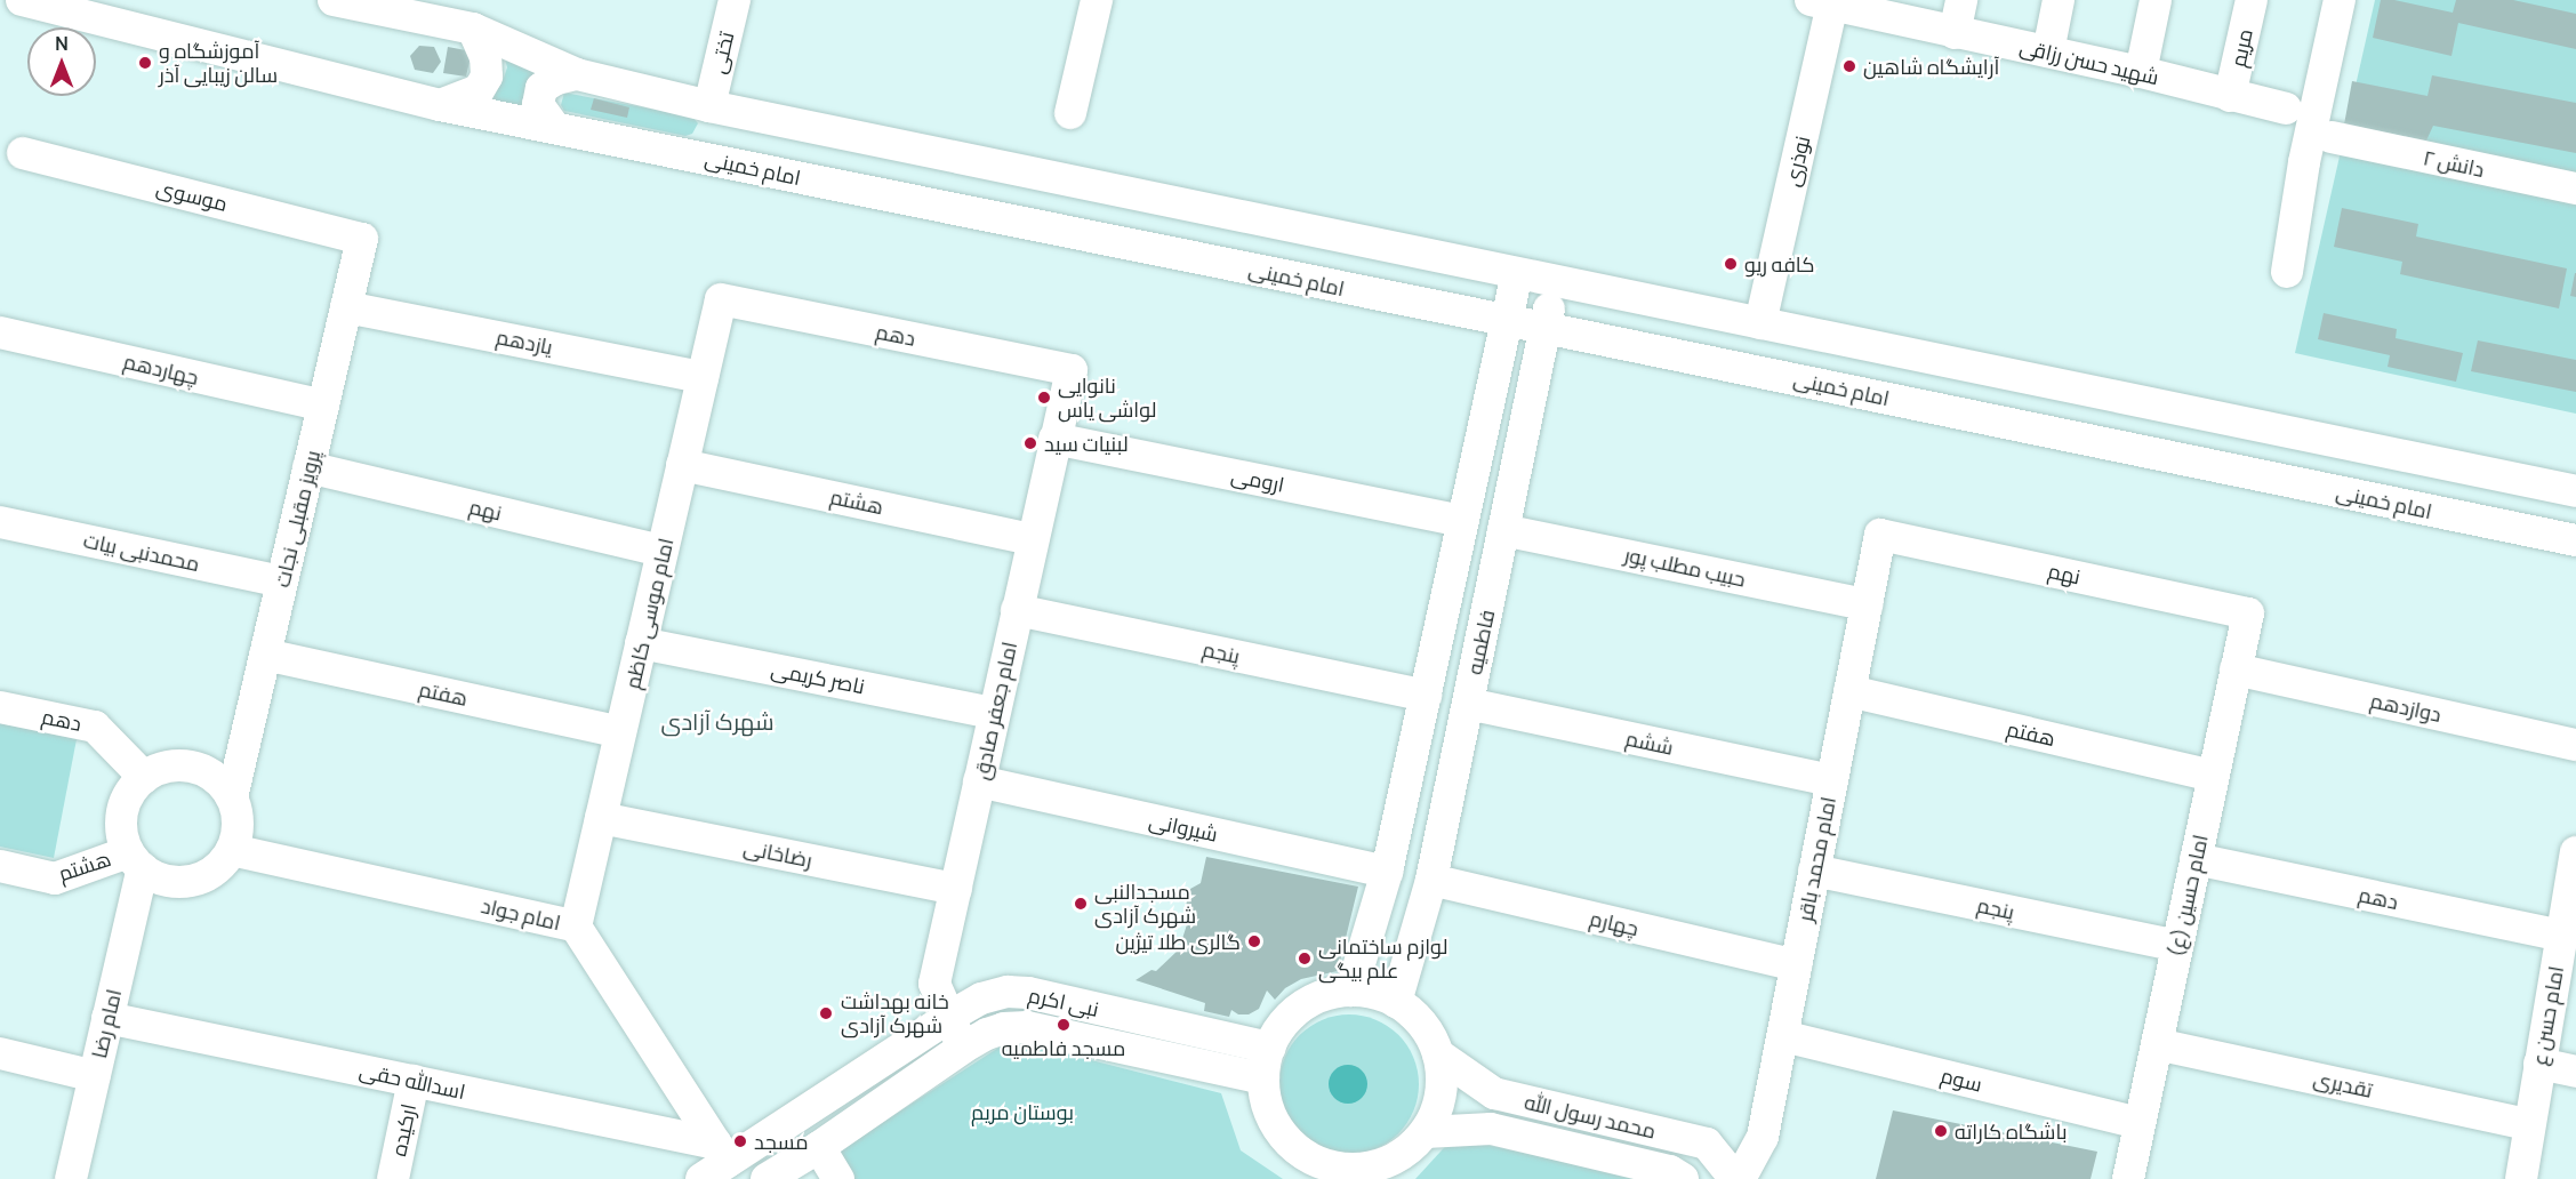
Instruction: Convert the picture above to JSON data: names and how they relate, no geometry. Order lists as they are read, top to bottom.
{
  "streets": {
    "street": [
      "مریم",
      "تختی",
      "شهید حسن رزاقی",
      "نوذری",
      "دانش ۲",
      "امام خمینی",
      "موسوی",
      "دهم",
      "یازدهم",
      "چهاردهم",
      "ارومی",
      "هشتم",
      "نهم",
      "پرویز مقبلی نجات",
      "محمدنبی بیات",
      "حبیب مطلب پور",
      "امام موسی کاظم",
      "فاطمیه",
      "پنجم",
      "ناصر کریمی",
      "هفتم",
      "دوازدهم",
      "امام جعفر صادق",
      "ششم",
      "شیروانی",
      "رضاخانی",
      "امام محمد باقر",
      "امام حسین (ع)",
      "امام جواد",
      "چهارم",
      "نبی اکرم",
      "امام حسن ع",
      "امام رضا",
      "سوم",
      "اسدالله حقی",
      "تقدیری",
      "محمد رسول الله",
      "ارکیده"
    ]
  },
  "crossings": [
    ["مریم", "شهید حسن رزاقی"],
    ["شهید حسن رزاقی", "نوذری"],
    ["امام خمینی", "فاطمیه"],
    ["موسوی", "پرویز مقبلی نجات"],
    ["دهم", "هشتم"],
    ["دهم", "پرویز مقبلی نجات"],
    ["دهم", "امام موسی کاظم"],
    ["دهم", "امام جعفر صادق"],
    ["دهم", "امام حسین (ع)"],
    ["دهم", "امام جواد"],
    ["دهم", "امام حسن ع"],
    ["دهم", "امام رضا"],
    ["یازدهم", "پرویز مقبلی نجات"],
    ["یازدهم", "امام موسی کاظم"],
    ["چهاردهم", "پرویز مقبلی نجات"],
    ["ارومی", "فاطمیه"],
    ["ارومی", "امام جعفر صادق"],
    ["هشتم", "پرویز مقبلی نجات"],
    ["هشتم", "امام موسی کاظم"],
    ["هشتم", "امام جعفر صادق"],
    ["هشتم", "امام جواد"],
    ["هشتم", "امام رضا"],
    ["نهم", "پرویز مقبلی نجات"],
    ["نهم", "امام موسی کاظم"],
    ["نهم", "امام محمد باقر"],
    ["نهم", "امام حسین (ع)"],
    ["پرویز مقبلی نجات", "محمدنبی بیات"],
    ["پرویز مقبلی نجات", "هفتم"],
    ["پرویز مقبلی نجات", "امام جواد"],
    ["پرویز مقبلی نجات", "امام رضا"],
    ["حبیب مطلب پور", "فاطمیه"],
    ["حبیب مطلب پور", "امام محمد باقر"],
    ["امام موسی کاظم", "ناصر کریمی"],
    ["امام موسی کاظم", "هفتم"],
    ["امام موسی کاظم", "رضاخانی"],
    ["امام موسی کاظم", "امام جواد"],
    ["فاطمیه", "پنجم"],
    ["فاطمیه", "ششم"],
    ["فاطمیه", "شیروانی"],
    ["فاطمیه", "چهارم"],
    ["فاطمیه", "نبی اکرم"],
    ["فاطمیه", "محمد رسول الله"],
    ["پنجم", "امام جعفر صادق"],
    ["پنجم", "امام محمد باقر"],
    ["پنجم", "امام حسین (ع)"],
    ["ناصر کریمی", "امام جعفر صادق"],
    ["هفتم", "امام محمد باقر"],
    ["هفتم", "امام حسین (ع)"],
    ["دوازدهم", "امام حسین (ع)"],
    ["امام جعفر صادق", "شیروانی"],
    ["امام جعفر صادق", "رضاخانی"],
    ["امام جعفر صادق", "نبی اکرم"],
    ["ششم", "امام محمد باقر"],
    ["امام محمد باقر", "چهارم"],
    ["امام محمد باقر", "سوم"],
    ["امام محمد باقر", "محمد رسول الله"],
    ["امام حسین (ع)", "سوم"],
    ["امام حسین (ع)", "تقدیری"],
    ["امام جواد", "نبی اکرم"],
    ["امام جواد", "امام رضا"],
    ["امام جواد", "اسدالله حقی"],
    ["نبی اکرم", "اسدالله حقی"],
    ["نبی اکرم", "محمد رسول الله"],
    ["امام حسن ع", "تقدیری"],
    ["امام رضا", "اسدالله حقی"],
    ["اسدالله حقی", "ارکیده"]
  ],
  "districts": ["شهرک آزادی"],
  "parks": ["بوستان مریم"],
  "places": [
    "آموزشگاه و سالن زیبایی آذر",
    "آرایشگاه شاهین",
    "کافه ریو",
    "نانوایی لواشی یاس",
    "لبنیات سید",
    "مسجدالنبی شهرک آزادی",
    "گالری طلا تیژین",
    "لوازم ساختمانی علم بیگی",
    "خانه بهداشت شهرک آزادی",
    "مسجد فاطمیه",
    "باشگاه کاراته",
    "مسجد"
  ],
  "north": "top"
}
